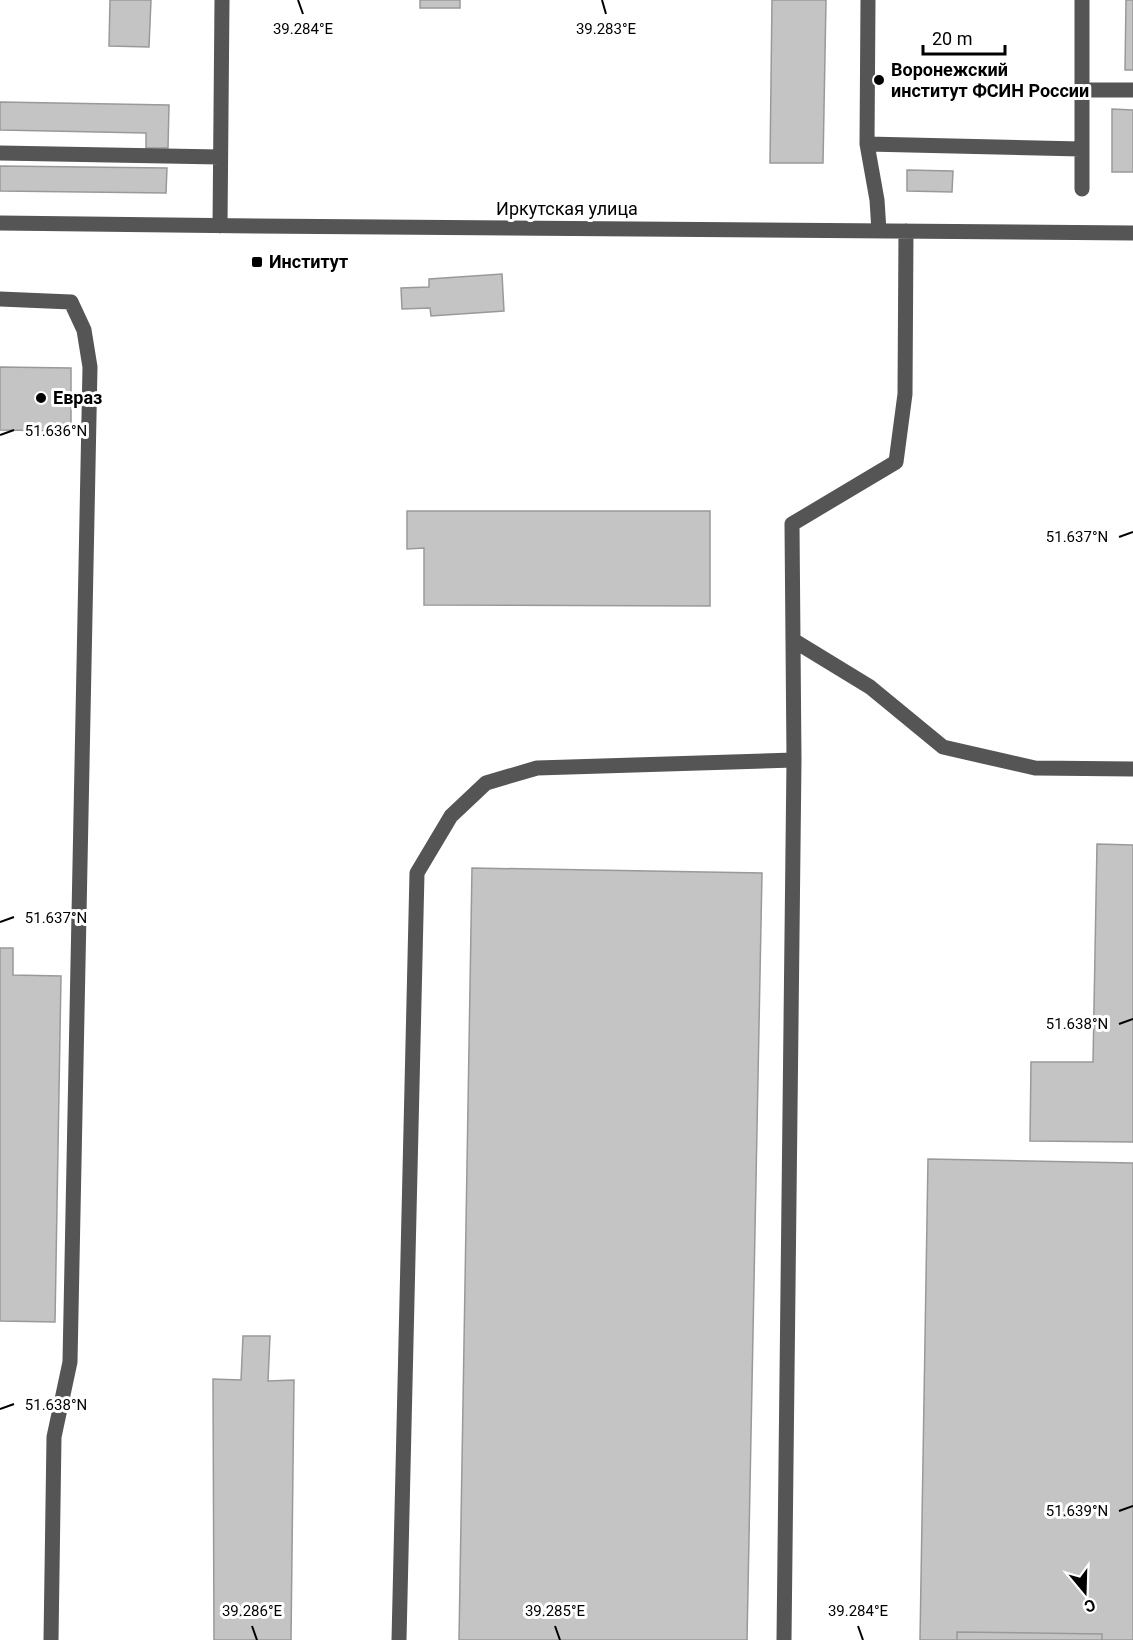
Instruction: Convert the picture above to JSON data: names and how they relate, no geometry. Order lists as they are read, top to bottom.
{
  "streets": {
    "street": ["Иркутская улица"]
  },
  "places": {
    "other": ["Воронежский институт ФСИН России", "Евраз"],
    "transit": ["Институт"]
  },
  "scale_bar": "20 m",
  "north": "bottom",
  "coordinates": [
    "39.283°E",
    "39.284°E",
    "51.636°N",
    "51.637°N",
    "51.638°N",
    "51.639°N",
    "39.286°E",
    "39.285°E"
  ]
}
